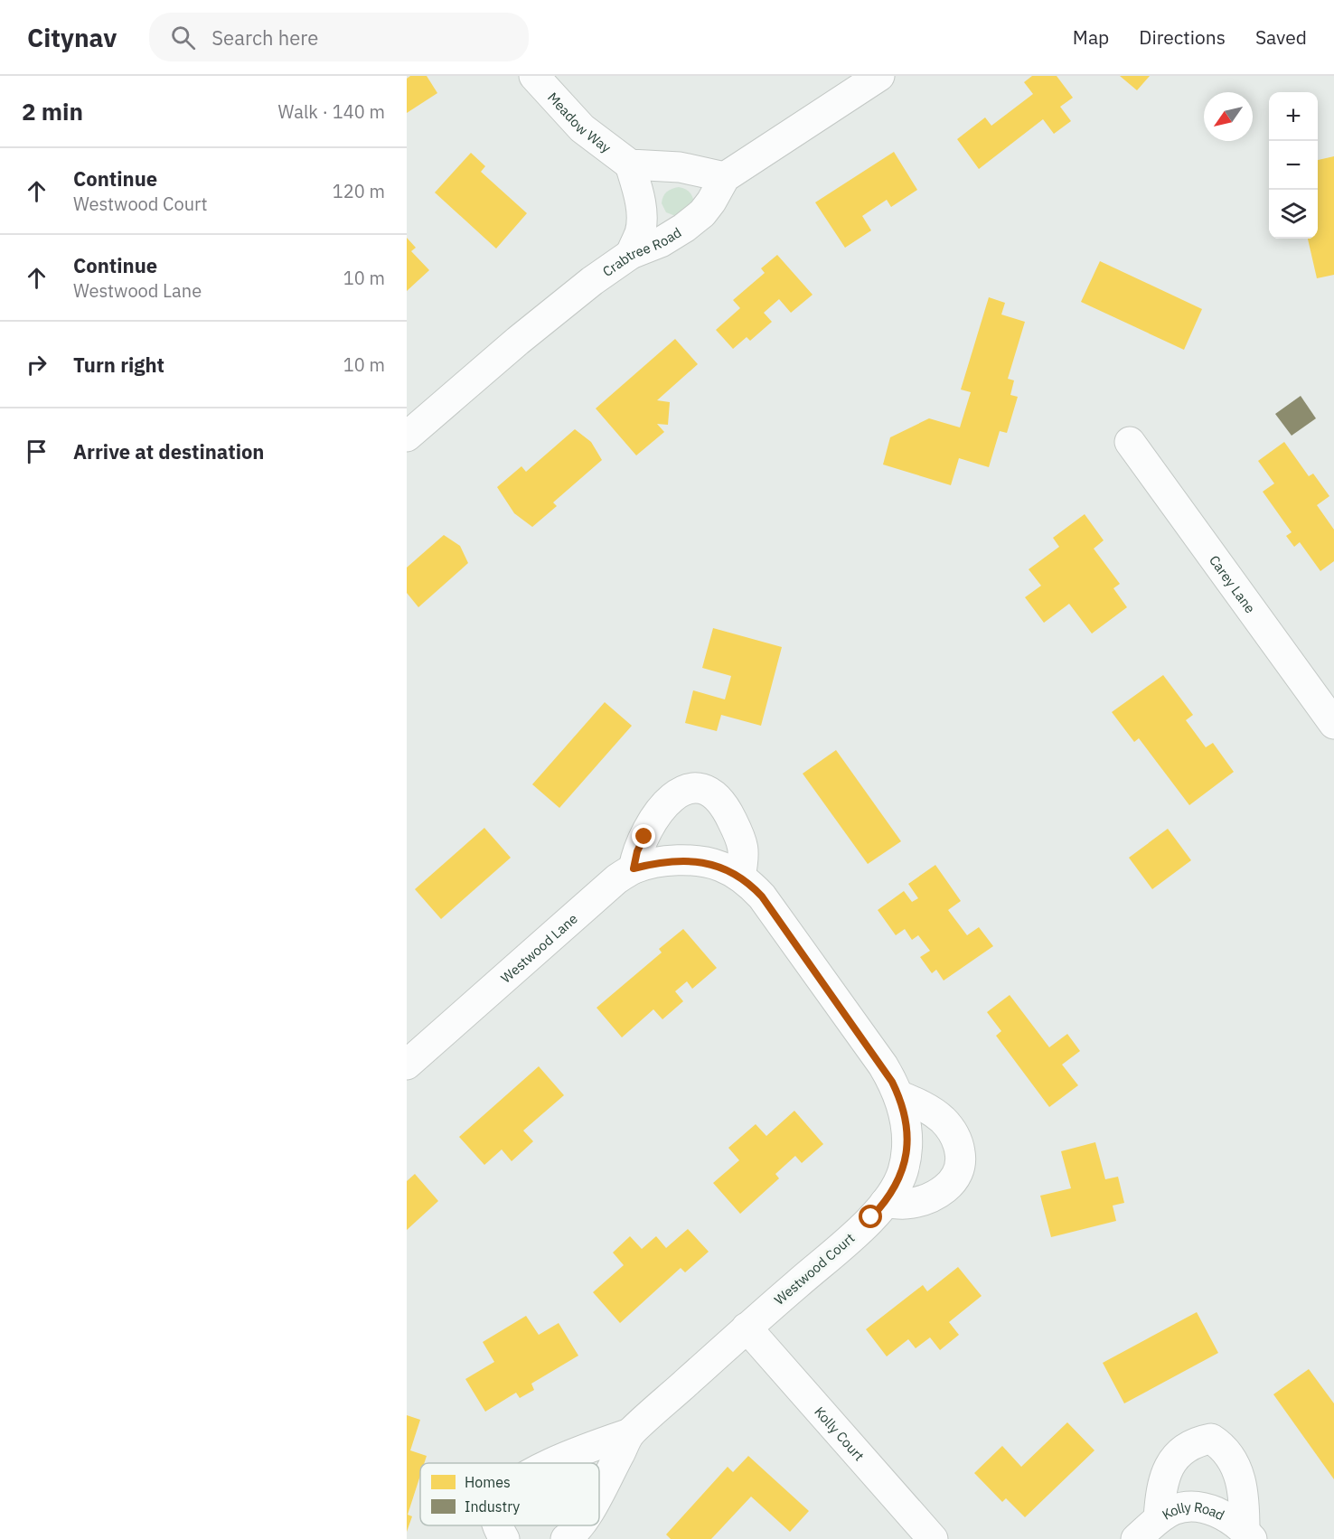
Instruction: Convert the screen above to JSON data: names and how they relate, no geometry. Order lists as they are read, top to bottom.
{
  "streets": {
    "street": [
      "Meadow Way",
      "Crabtree Road",
      "Carey Lane",
      "Westwood Lane",
      "Westwood Court",
      "Kolly Court",
      "Kolly Road"
    ]
  },
  "crossings": [
    ["Westwood Lane", "Westwood Court"],
    ["Westwood Court", "Kolly Court"]
  ],
  "legend": ["Homes", "Industry"],
  "north": "bottom left",
  "page": {
    "header": "Citynav",
    "search": "Search here",
    "nav": ["Map", "Directions", "Saved"],
    "heading": ["2 min", "Walk · 140 m"],
    "map_buttons": ["+", "−"],
    "list": [
      ["Continue", "Westwood Court", "120 m"],
      ["Continue", "Westwood Lane", "10 m"],
      ["Turn right", "10 m"],
      "Arrive at destination"
    ]
  }
}
